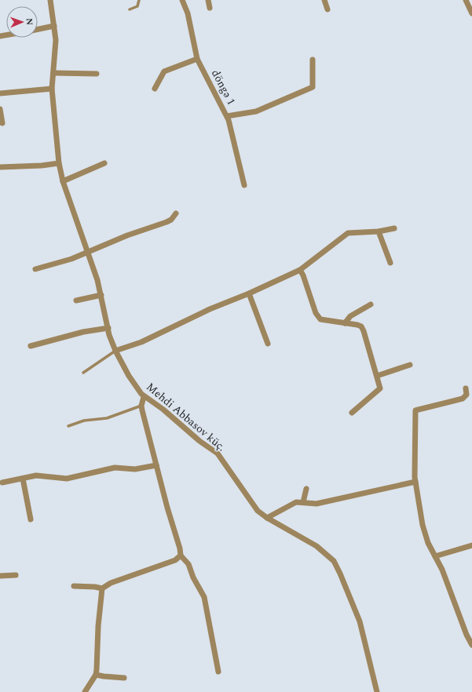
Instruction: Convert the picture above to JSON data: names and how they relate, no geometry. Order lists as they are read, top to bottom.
{
  "streets": {
    "street": ["döngə 1", "Mehdi Abbasov küç."]
  },
  "north": "right"
}
